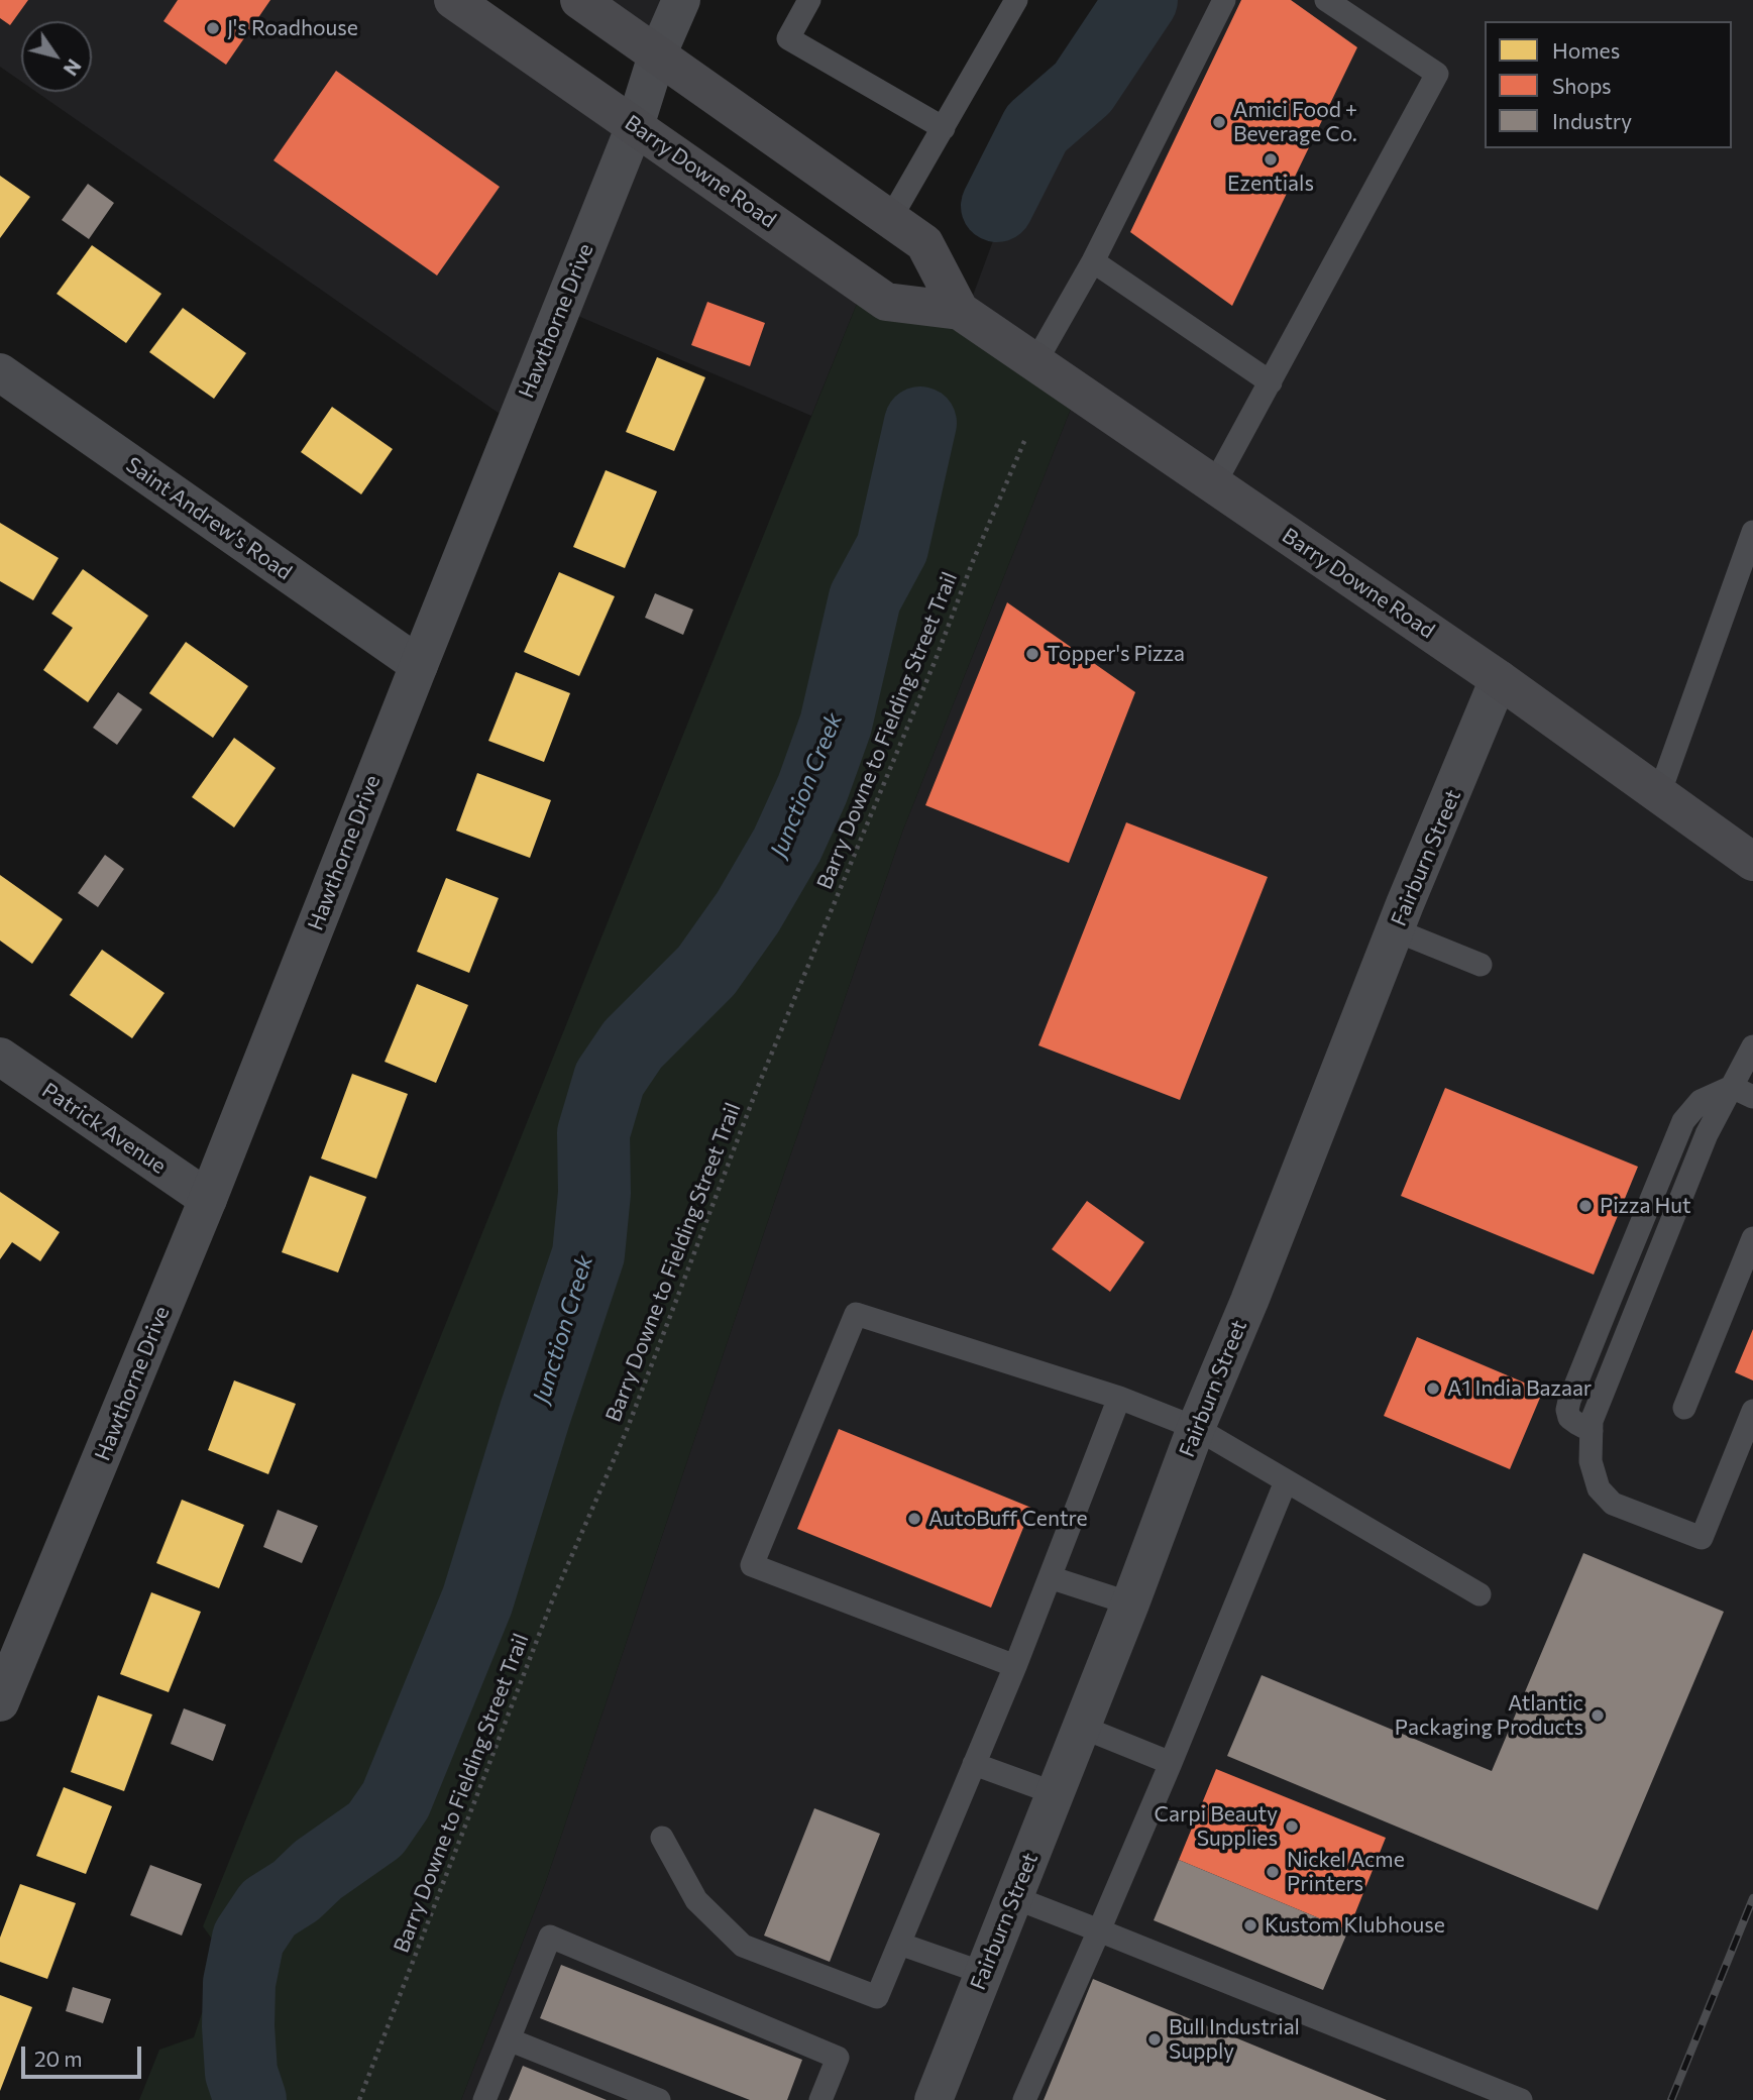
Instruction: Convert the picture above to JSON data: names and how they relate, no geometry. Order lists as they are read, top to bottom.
{
  "streets": {
    "main road": ["Barry Downe Road"],
    "street": [
      "Hawthorne Drive",
      "Saint Andrew's Road",
      "Fairburn Street",
      "Patrick Avenue"
    ],
    "path": ["Barry Downe to Fielding Street Trail"]
  },
  "crossings": [
    ["Barry Downe Road", "Hawthorne Drive"],
    ["Barry Downe Road", "Fairburn Street"],
    ["Hawthorne Drive", "Saint Andrew's Road"],
    ["Hawthorne Drive", "Patrick Avenue"]
  ],
  "water": ["Junction Creek"],
  "places": [
    "J's Roadhouse",
    "Amici Food + Beverage Co.",
    "Ezentials",
    "Topper's Pizza",
    "Pizza Hut",
    "A1 India Bazaar",
    "AutoBuff Centre",
    "Atlantic Packaging Products",
    "Carpi Beauty Supplies",
    "Nickel Acme Printers",
    "Kustom Klubhouse",
    "Bull Industrial Supply"
  ],
  "legend": ["Homes", "Shops", "Industry"],
  "scale_bar": "20 m",
  "north": "bottom right"
}
